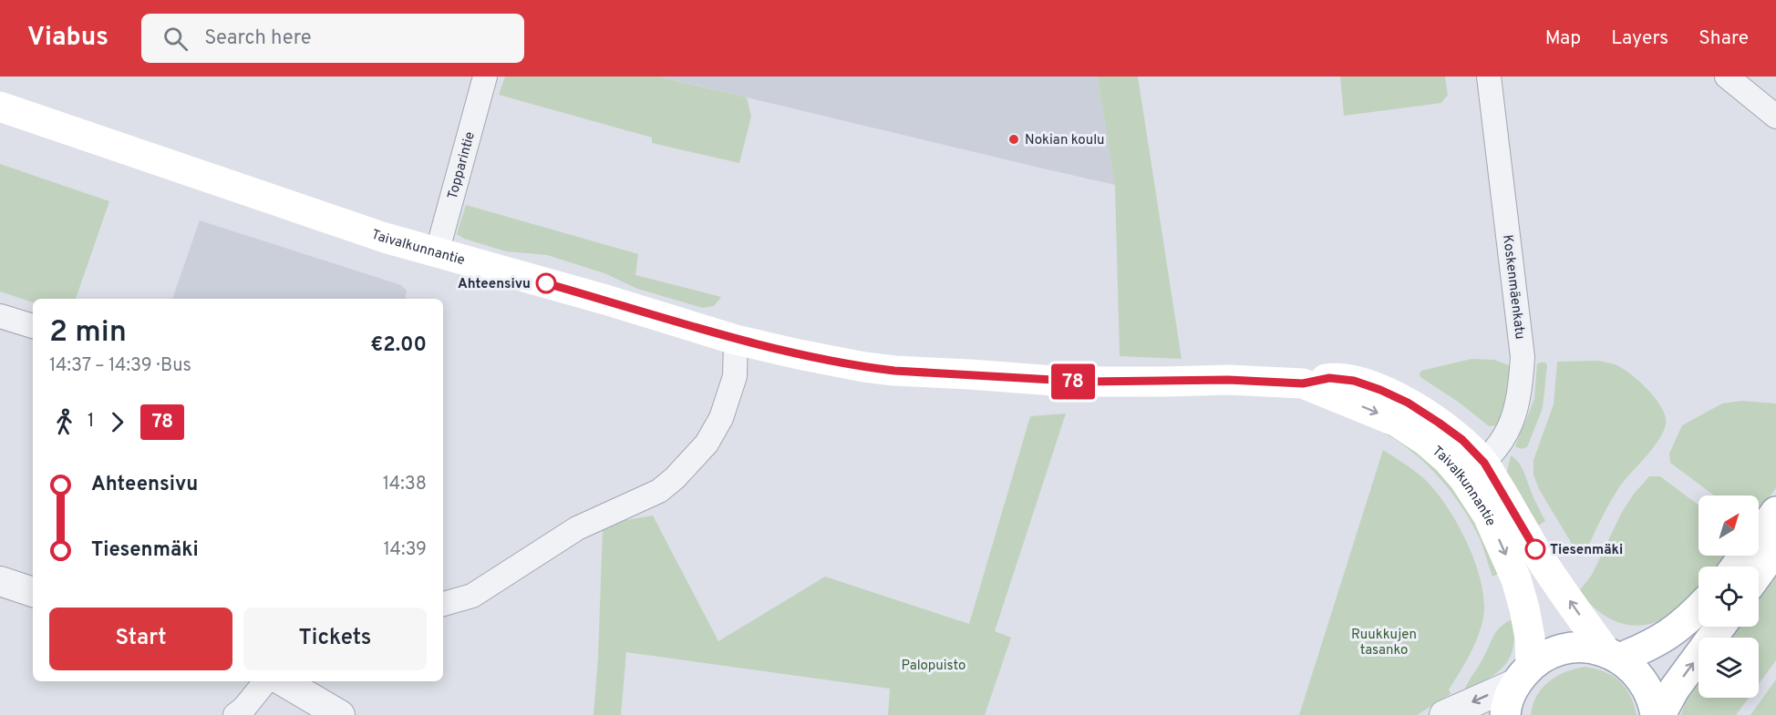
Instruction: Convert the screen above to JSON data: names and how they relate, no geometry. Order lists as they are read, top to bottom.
{
  "streets": {
    "main road": ["Taivalkunnantie"],
    "street": ["Topparintie", "Koskenmäenkatu"]
  },
  "crossings": [
    ["Topparintie", "Taivalkunnantie"],
    ["Taivalkunnantie", "Koskenmäenkatu"]
  ],
  "parks": ["Ruukkujen tasanko", "Palopuisto"],
  "places": ["Nokian koulu", "Ahteensivu", "Tiesenmäki"],
  "lines": ["bus line 78"],
  "north": "top right",
  "page": {
    "header": "Viabus",
    "search": "Search here",
    "nav": ["Map", "Layers", "Share"],
    "on_map": "78",
    "heading": ["2 min", "14:37 – 14:39 · Bus", "€2.00"],
    "legs": ["1", "78"],
    "list": [
      {
        "name": "Ahteensivu",
        "value": "14:38"
      },
      {
        "name": "Tiesenmäki",
        "value": "14:39"
      }
    ],
    "buttons": ["Start", "Tickets"]
  }
}
